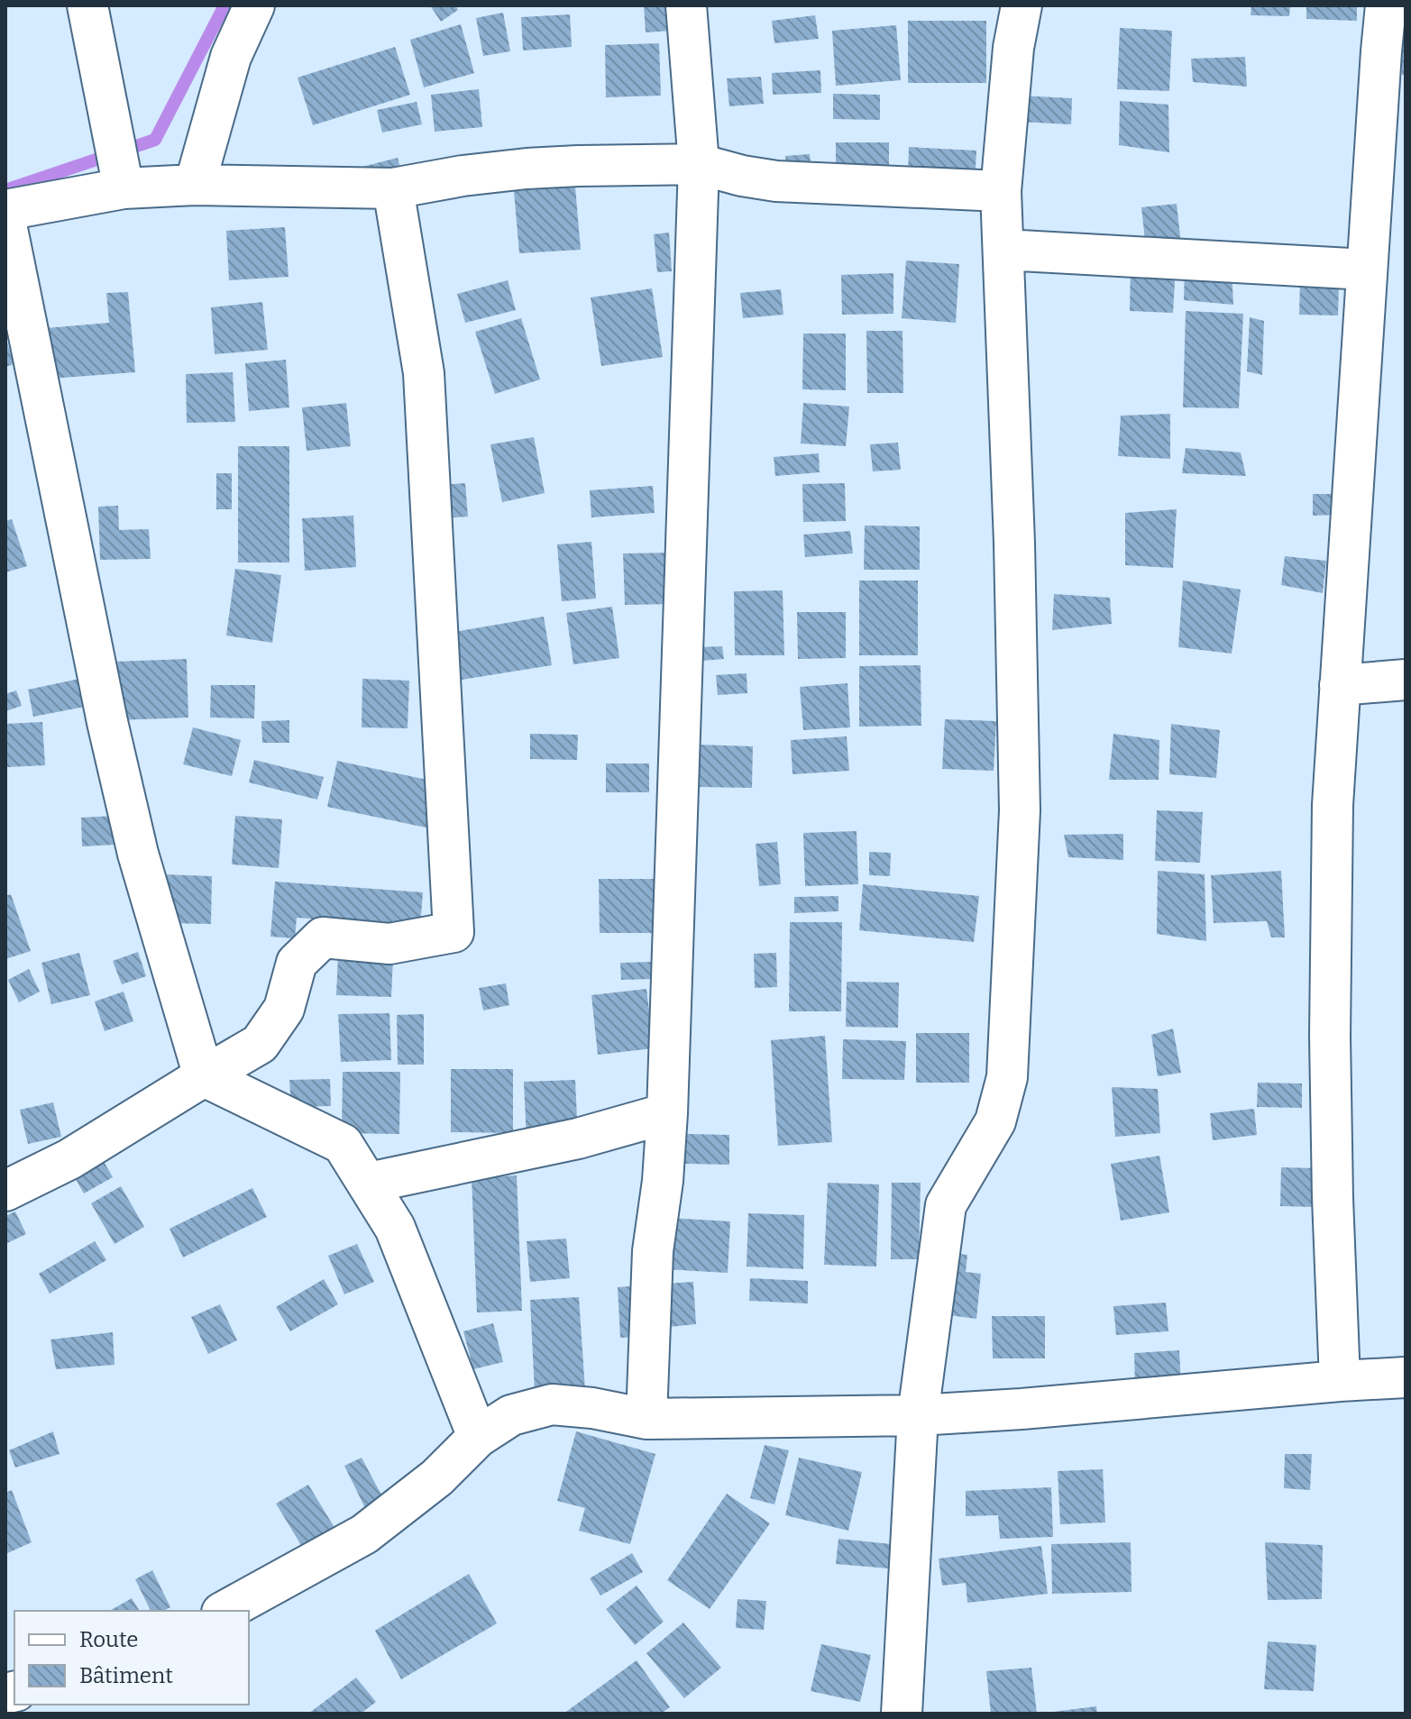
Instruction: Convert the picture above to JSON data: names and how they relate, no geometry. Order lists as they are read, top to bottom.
{
  "legend": ["Route", "Bâtiment"]
}
